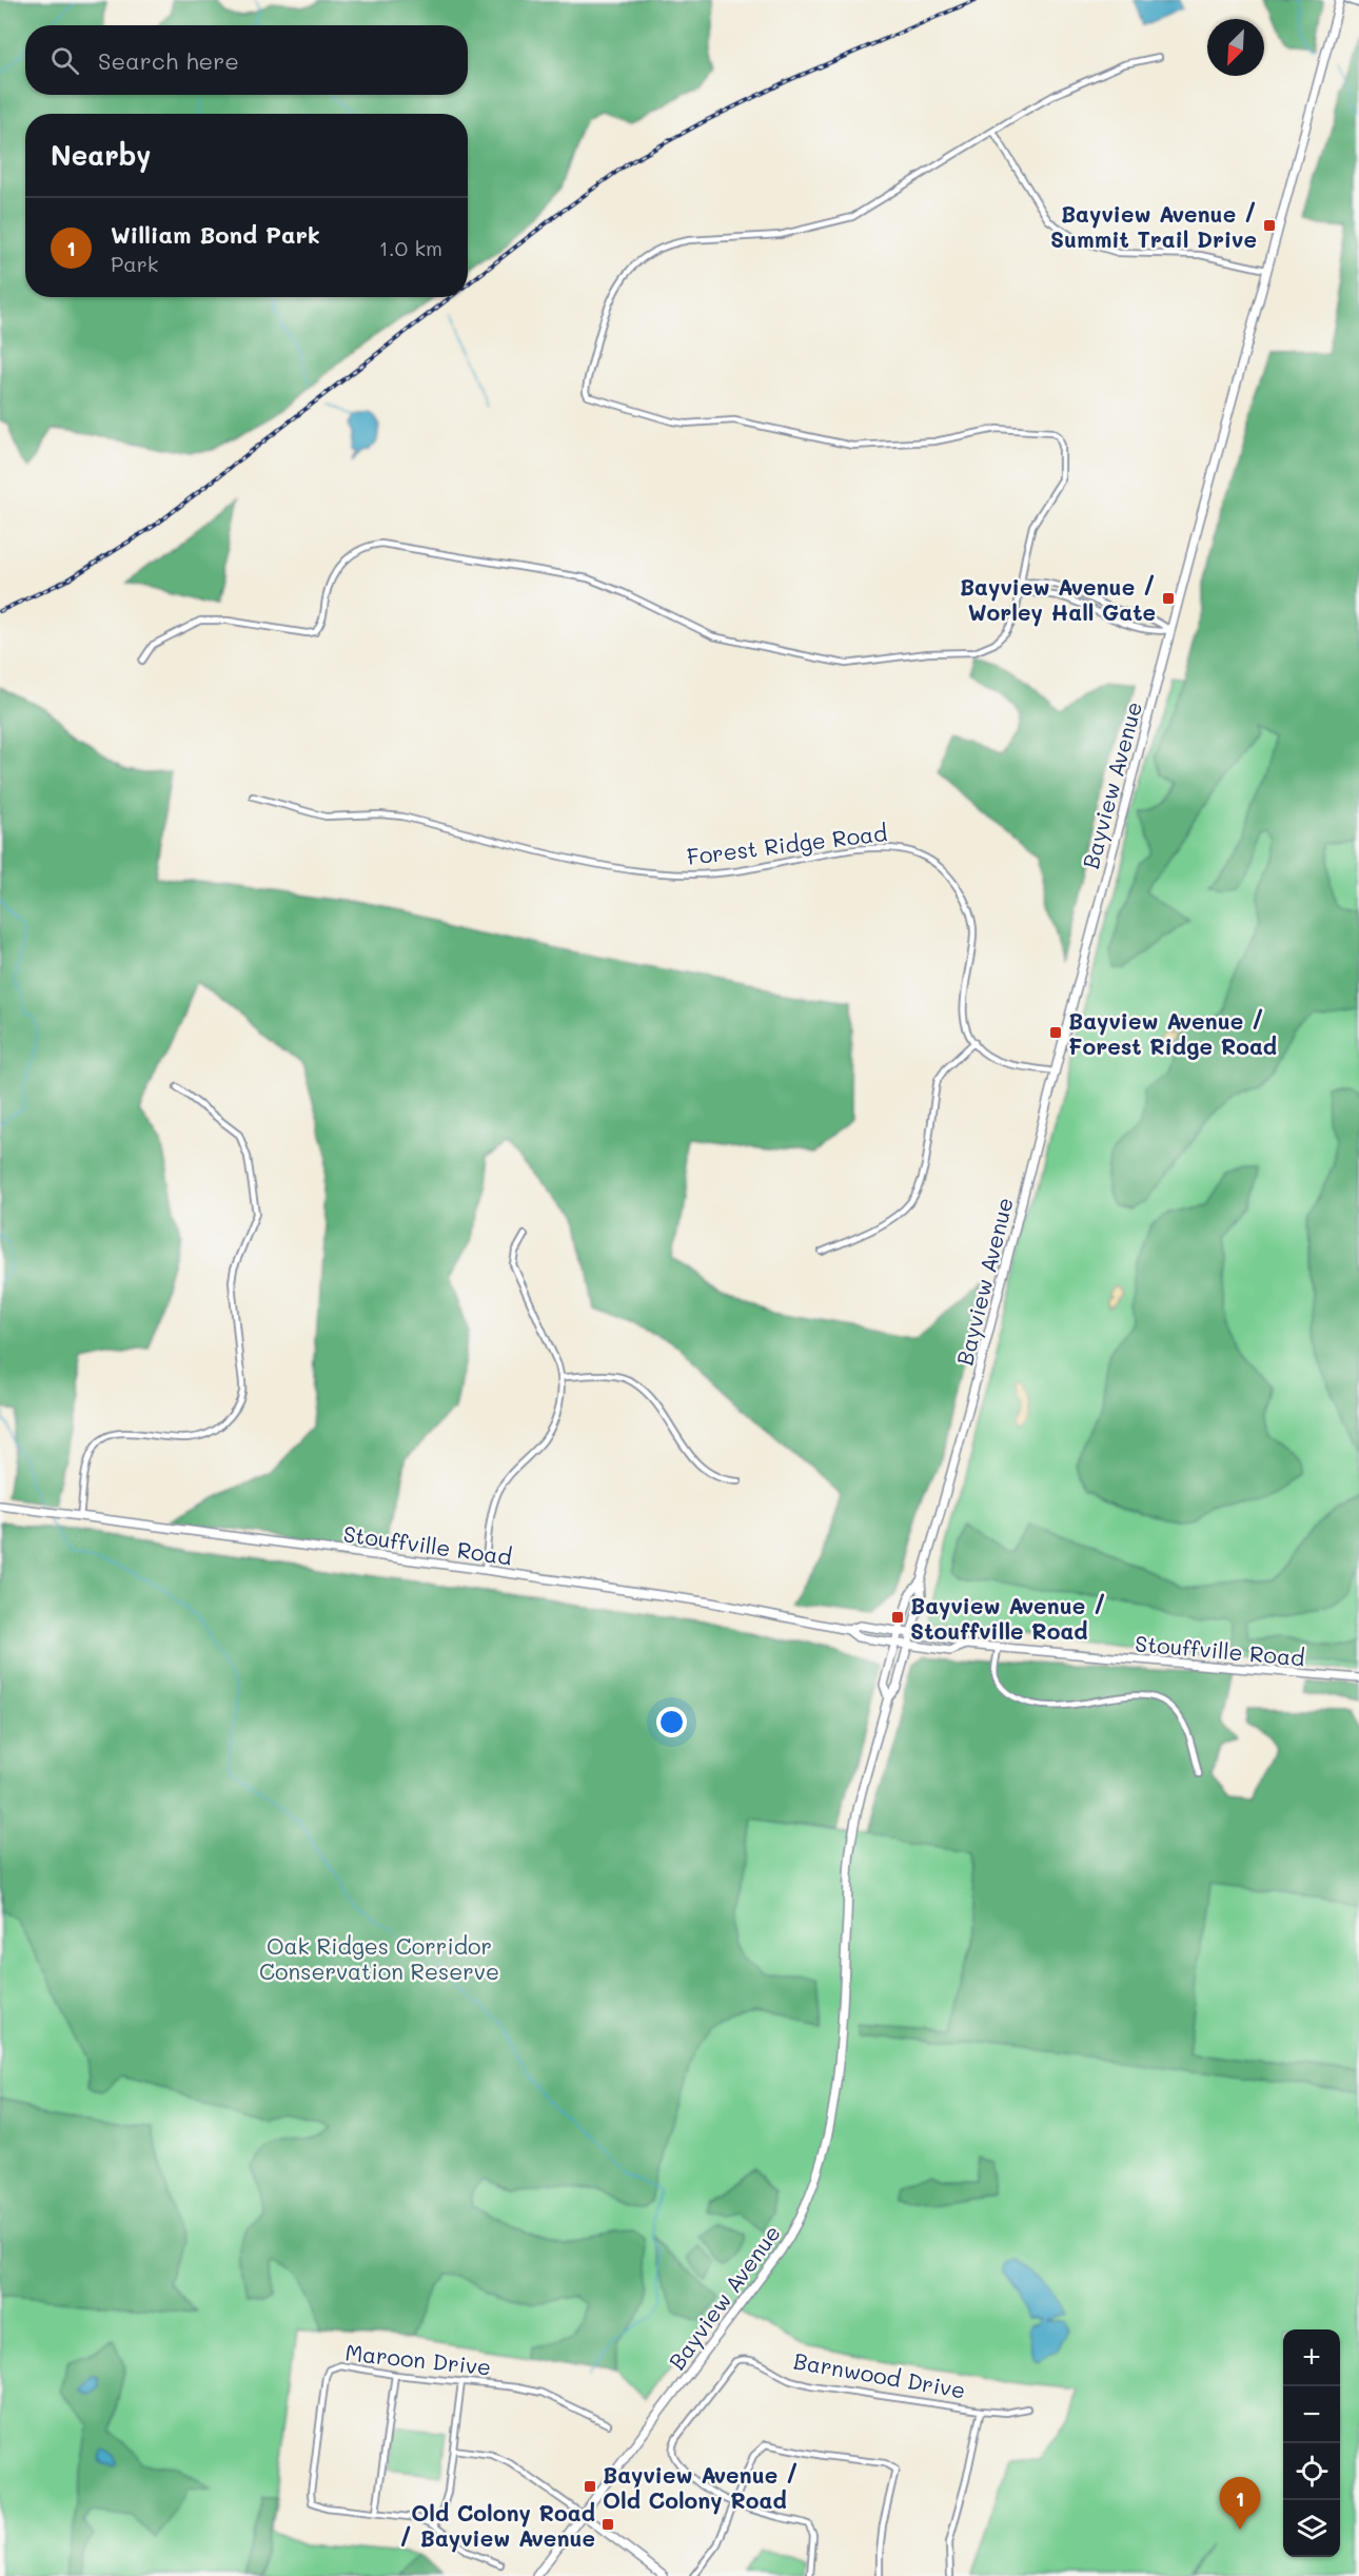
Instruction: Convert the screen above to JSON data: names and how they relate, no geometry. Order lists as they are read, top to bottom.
{
  "streets": {
    "main road": ["Bayview Avenue", "Stouffville Road"],
    "street": ["Forest Ridge Road", "Maroon Drive", "Barnwood Drive"]
  },
  "crossings": [
    ["Bayview Avenue", "Stouffville Road"]
  ],
  "parks": ["Oak Ridges Corridor Conservation Reserve"],
  "places": {
    "transit": [
      "Bayview Avenue / Summit Trail Drive",
      "Bayview Avenue / Worley Hall Gate",
      "Bayview Avenue / Forest Ridge Road",
      "Bayview Avenue / Stouffville Road",
      "Bayview Avenue / Old Colony Road",
      "Old Colony Road / Bayview Avenue"
    ]
  },
  "north": "bottom left",
  "page": {
    "search": "Search here",
    "heading": "Nearby",
    "list": [
      {
        "mark": "1",
        "name": "William Bond Park",
        "note": "Park",
        "value": "1.0 km"
      }
    ],
    "map_buttons": ["+", "−"],
    "pins": "1"
  }
}
